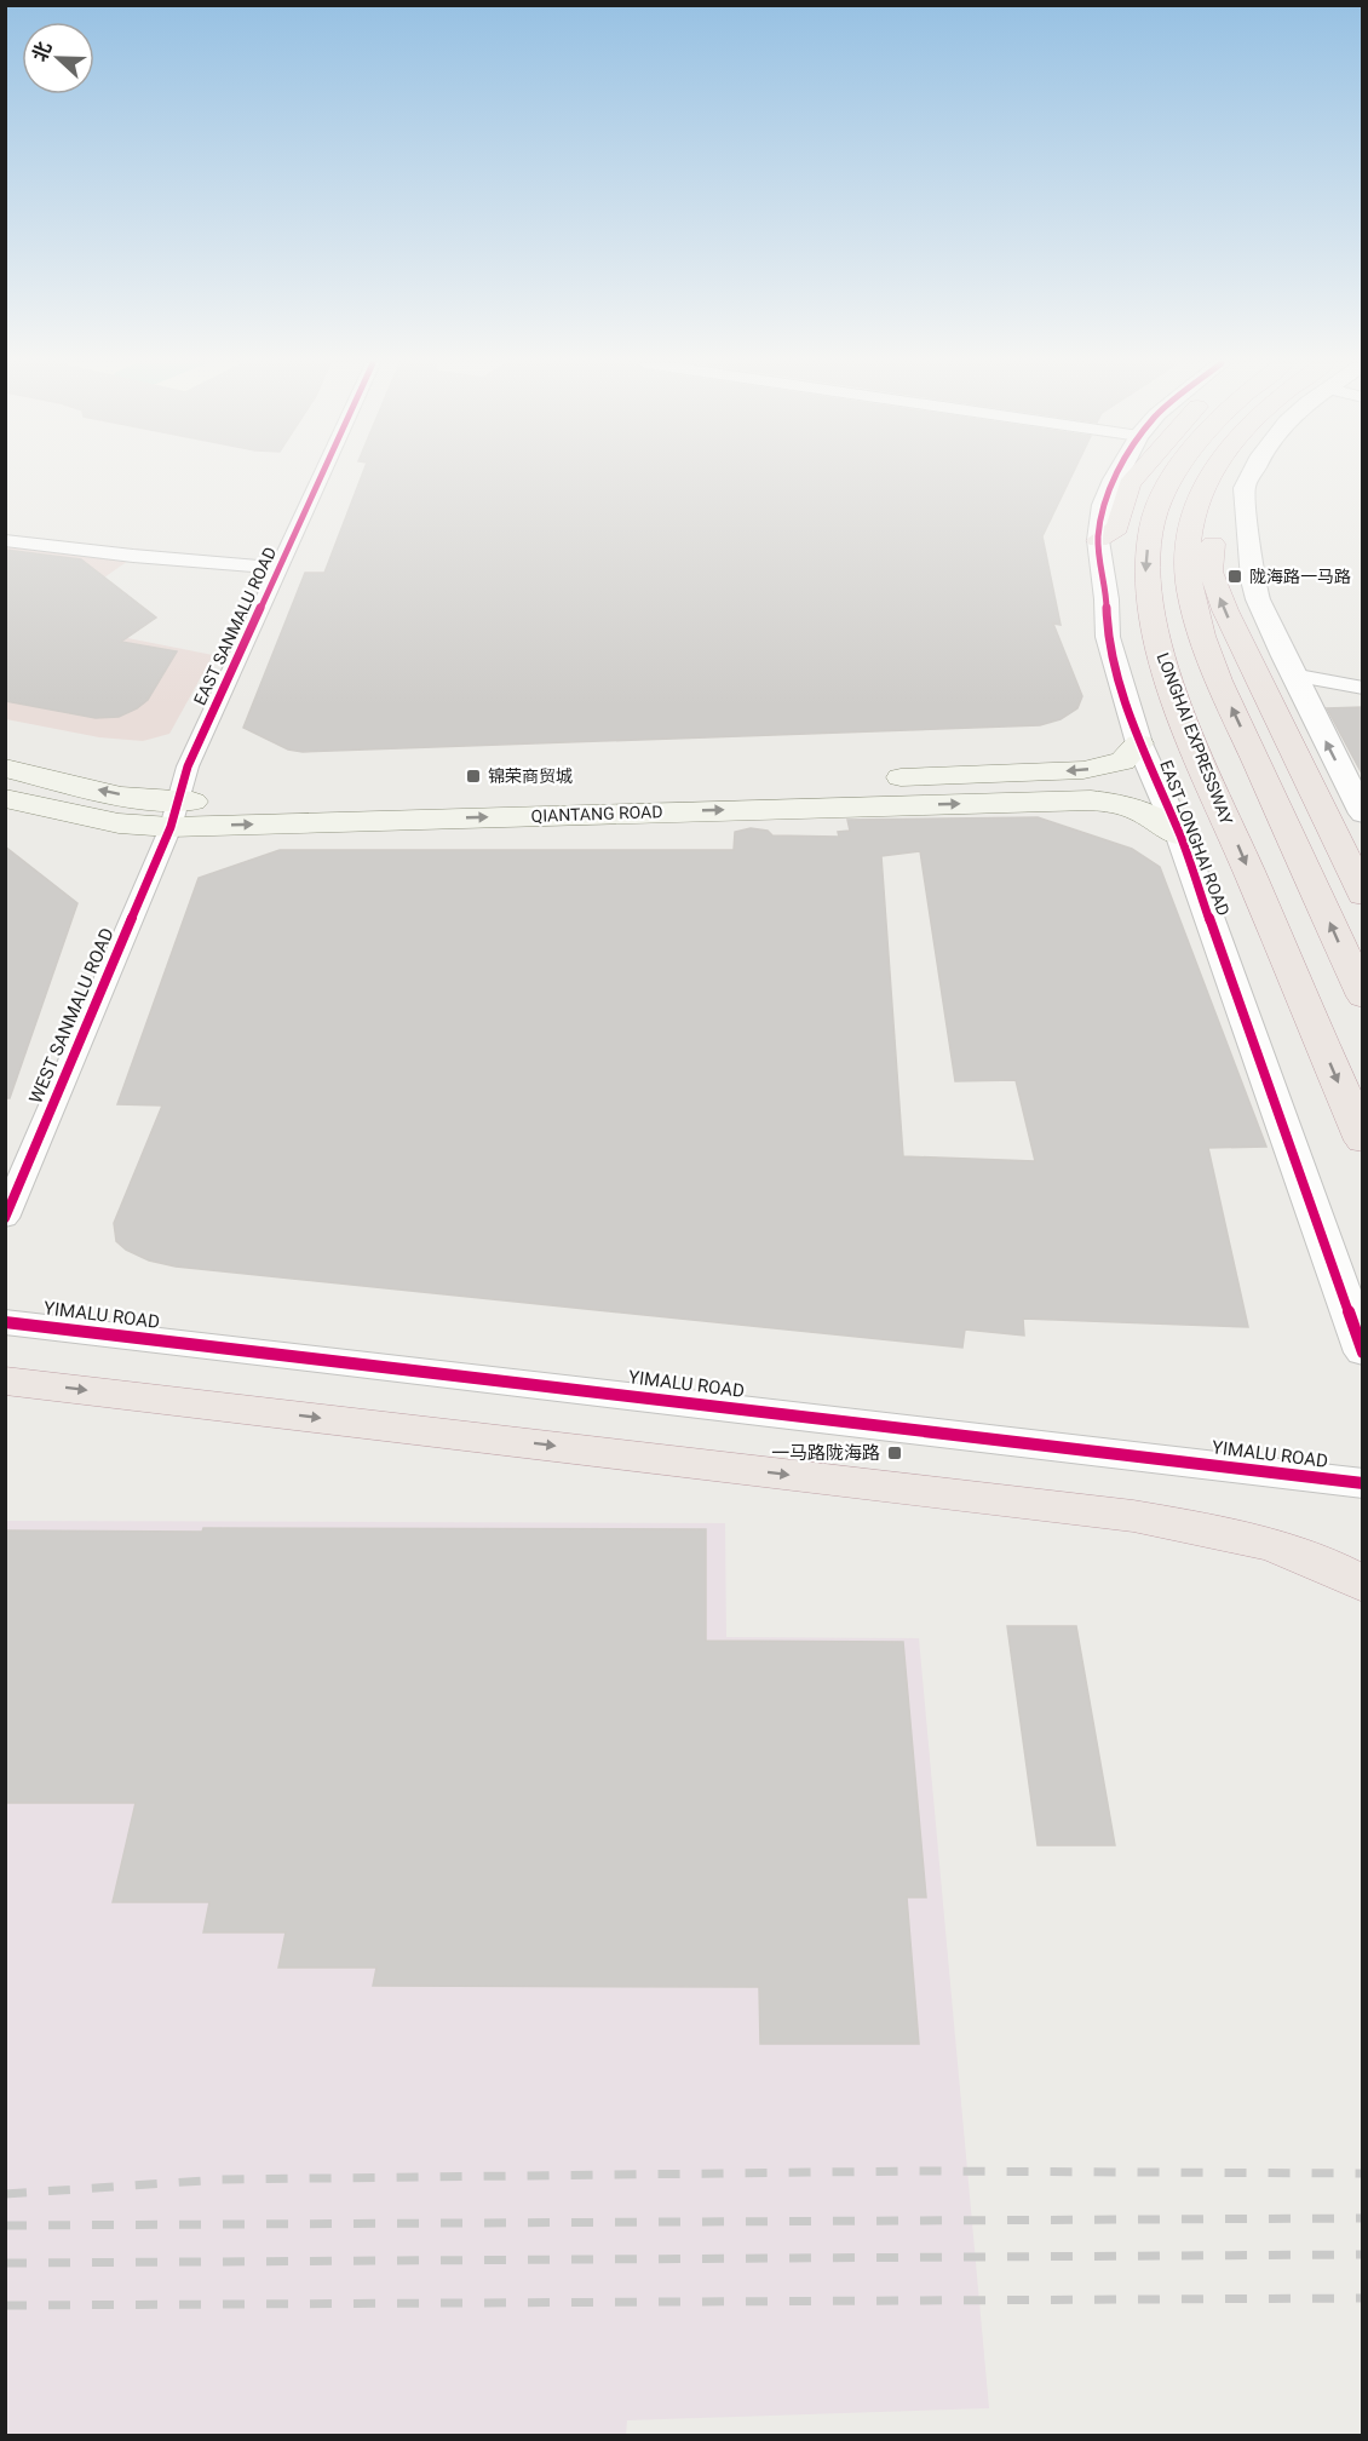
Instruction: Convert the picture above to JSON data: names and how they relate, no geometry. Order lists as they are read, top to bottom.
{
  "streets": {
    "highway": ["LONGHAI EXPRESSWAY"],
    "main road": ["QIANTANG ROAD"],
    "street": [
      "EAST SANMALU ROAD",
      "EAST LONGHAI ROAD",
      "WEST SANMALU ROAD",
      "YIMALU ROAD"
    ]
  },
  "crossings": [
    ["EAST SANMALU ROAD", "QIANTANG ROAD"],
    ["EAST SANMALU ROAD", "WEST SANMALU ROAD"],
    ["QIANTANG ROAD", "EAST LONGHAI ROAD"],
    ["QIANTANG ROAD", "WEST SANMALU ROAD"]
  ],
  "places": {
    "transit": ["陇海路一马路", "锦荣商贸城", "一马路陇海路"]
  },
  "north": "left"
}
